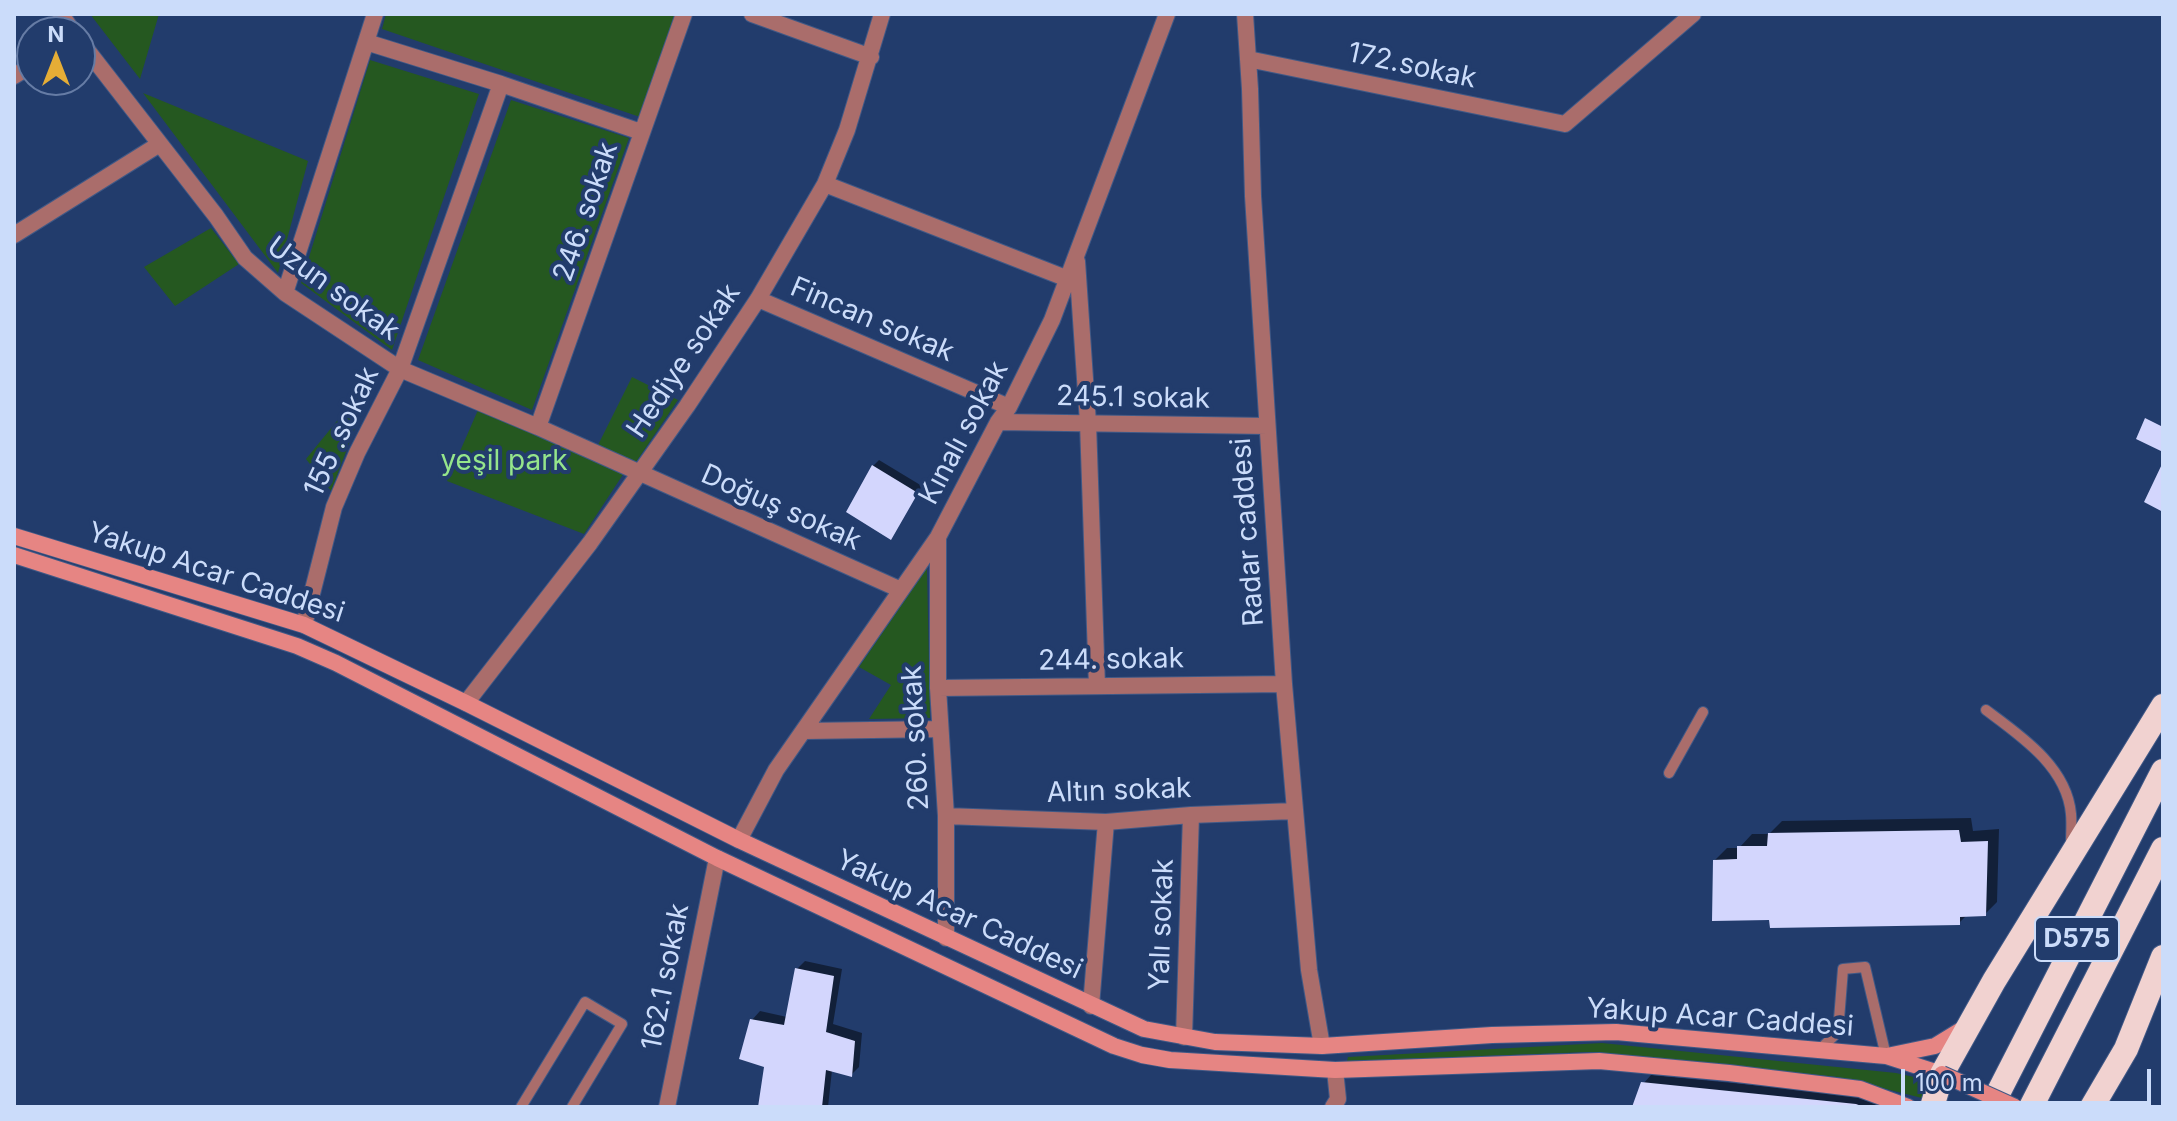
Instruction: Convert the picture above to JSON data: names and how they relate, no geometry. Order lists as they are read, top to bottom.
{
  "streets": {
    "highway": ["D575"],
    "street": [
      "172.sokak",
      "246. sokak",
      "Uzun sokak",
      "Fincan sokak",
      "Hediye sokak",
      "245.1 sokak",
      "155 .sokak",
      "Kınalı sokak",
      "Doğuş sokak",
      "Radar caddesi",
      "Yakup Acar Caddesi",
      "244. sokak",
      "260. sokak",
      "Altın sokak",
      "Yalı sokak",
      "162.1 sokak"
    ]
  },
  "crossings": [
    ["172.sokak", "Radar caddesi"],
    ["246. sokak", "Uzun sokak"],
    ["Uzun sokak", "Hediye sokak"],
    ["Uzun sokak", "155 .sokak"],
    ["Uzun sokak", "Doğuş sokak"],
    ["Fincan sokak", "Hediye sokak"],
    ["Fincan sokak", "Kınalı sokak"],
    ["Hediye sokak", "Doğuş sokak"],
    ["Hediye sokak", "Yakup Acar Caddesi"],
    ["245.1 sokak", "Kınalı sokak"],
    ["245.1 sokak", "Radar caddesi"],
    ["155 .sokak", "Yakup Acar Caddesi"],
    ["Kınalı sokak", "Doğuş sokak"],
    ["Kınalı sokak", "Yakup Acar Caddesi"],
    ["Kınalı sokak", "260. sokak"],
    ["Radar caddesi", "Yakup Acar Caddesi"],
    ["Radar caddesi", "244. sokak"],
    ["Radar caddesi", "Altın sokak"],
    ["Yakup Acar Caddesi", "260. sokak"],
    ["Yakup Acar Caddesi", "Yalı sokak"],
    ["Yakup Acar Caddesi", "162.1 sokak"],
    ["244. sokak", "260. sokak"],
    ["260. sokak", "Altın sokak"],
    ["Altın sokak", "Yalı sokak"]
  ],
  "parks": ["yeşil park"],
  "scale_bar": "100 m",
  "north": "top"
}
